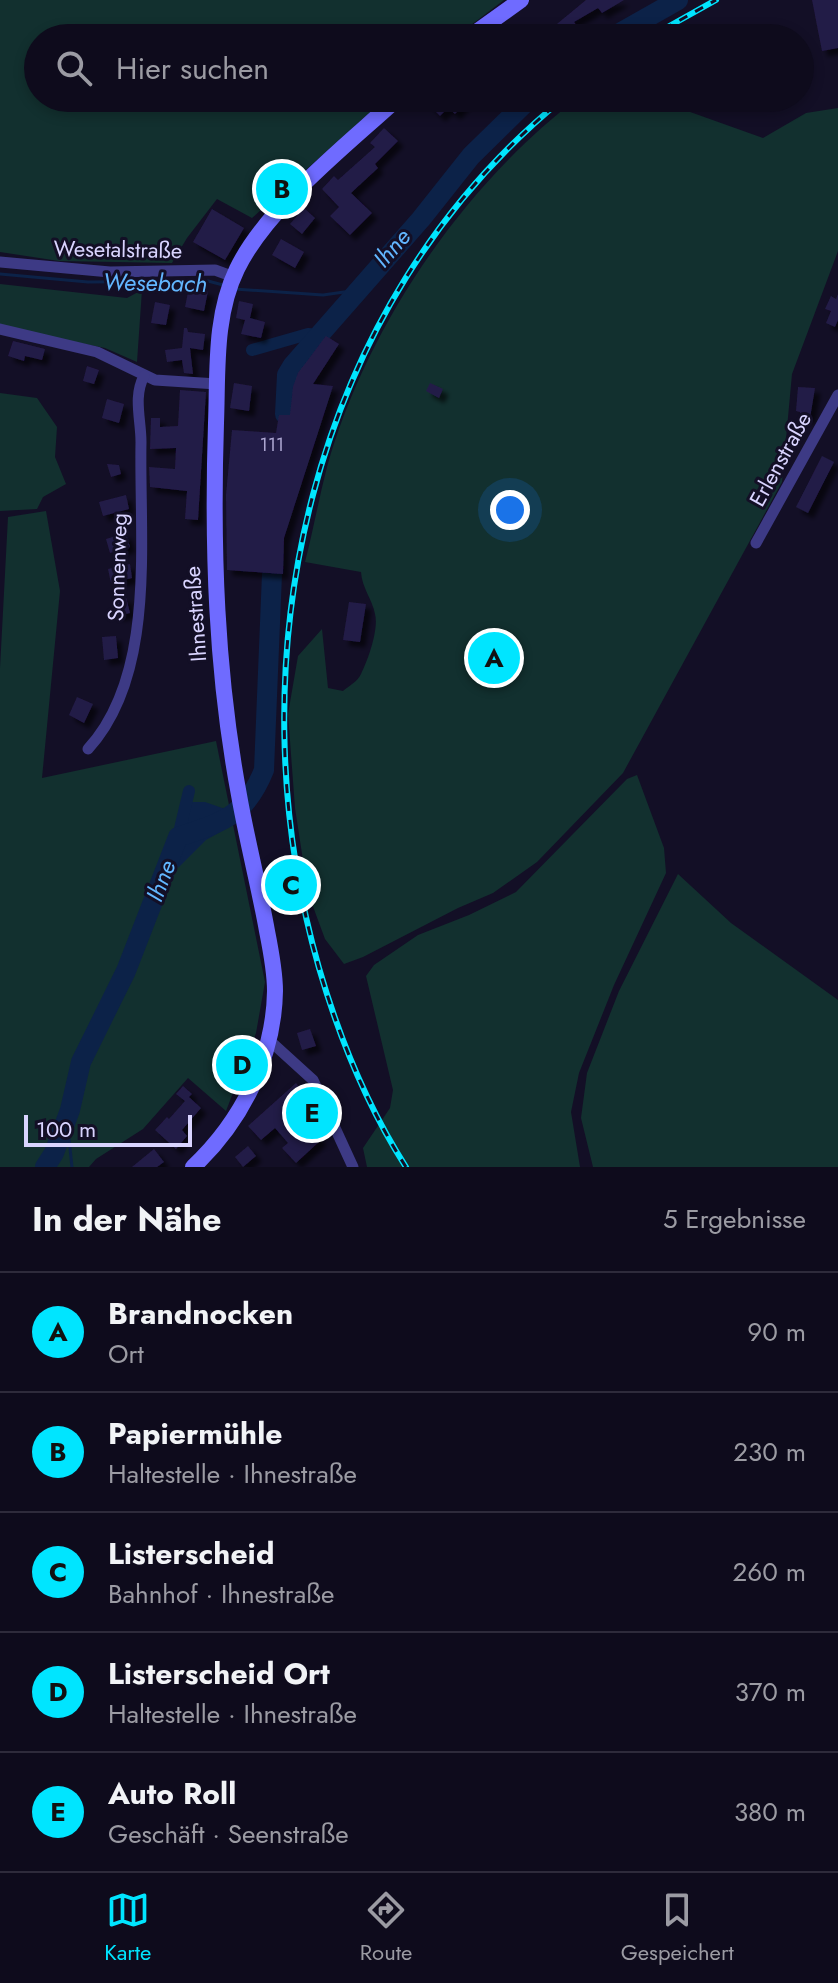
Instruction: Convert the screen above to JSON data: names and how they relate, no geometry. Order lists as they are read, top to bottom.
{
  "streets": {
    "main road": ["Ihnestraße"],
    "street": ["Wesetalstraße", "Erlenstraße", "Sonnenweg"]
  },
  "crossings": [
    ["Wesetalstraße", "Ihnestraße"]
  ],
  "water": ["Ihne", "Wesebach"],
  "house_numbers": ["111"],
  "scale_bar": "100 m",
  "page": {
    "search": "Hier suchen",
    "pins": [
      "B",
      "A",
      "C",
      "D",
      "E"
    ],
    "scale": "100 m",
    "heading": ["In der Nähe", "5 Ergebnisse"],
    "list": [
      {
        "mark": "A",
        "name": "Brandnocken",
        "note": "Ort",
        "value": "90 m"
      },
      {
        "mark": "B",
        "name": "Papiermühle",
        "note": "Haltestelle · Ihnestraße",
        "value": "230 m"
      },
      {
        "mark": "C",
        "name": "Listerscheid",
        "note": "Bahnhof · Ihnestraße",
        "value": "260 m"
      },
      {
        "mark": "D",
        "name": "Listerscheid Ort",
        "note": "Haltestelle · Ihnestraße",
        "value": "370 m"
      },
      {
        "mark": "E",
        "name": "Auto Roll",
        "note": "Geschäft · Seenstraße",
        "value": "380 m"
      }
    ],
    "nav": ["Karte", "Route", "Gespeichert"]
  }
}
